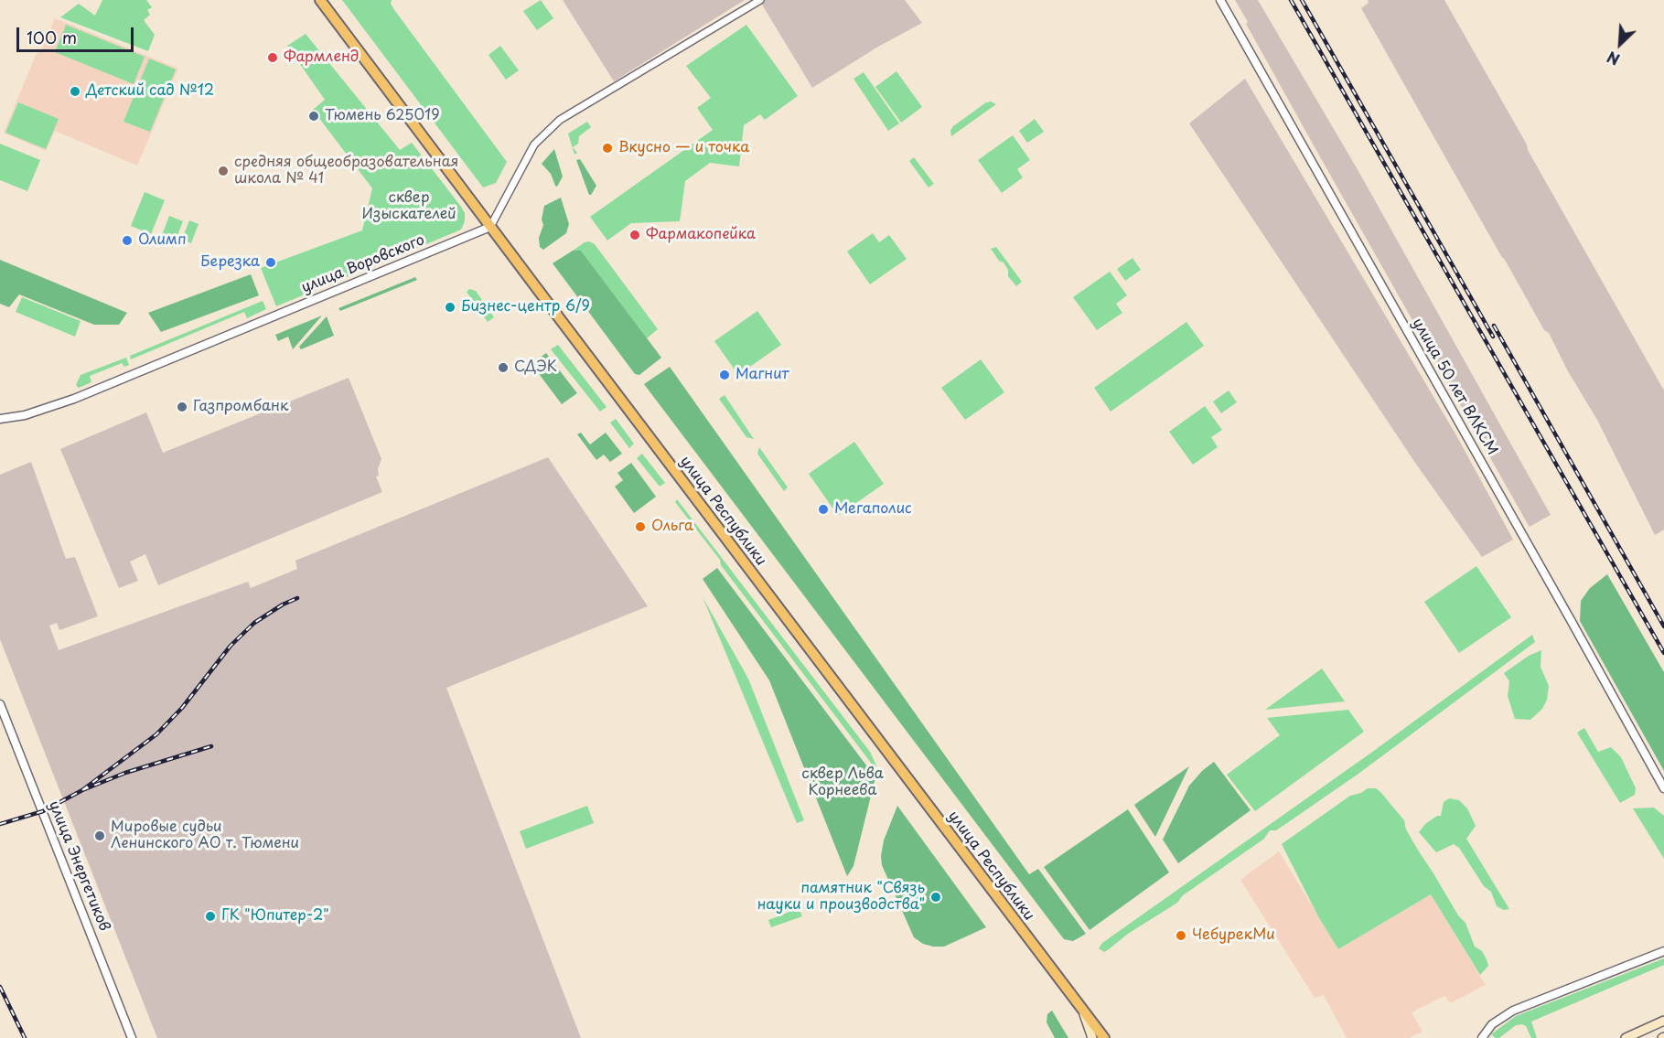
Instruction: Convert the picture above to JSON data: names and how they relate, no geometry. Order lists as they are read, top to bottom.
{
  "streets": {
    "main road": ["улица Республики"],
    "street": ["улица Воровского", "улица 50 лет ВЛКСМ", "улица Энергетиков"]
  },
  "crossings": [
    ["улица Воровского", "улица Республики"]
  ],
  "parks": ["сквер Изыскателей", "сквер Льва Корнеева"],
  "places": [
    "Фармленд",
    "Детский сад №12",
    "Тюмень 625019",
    "Вкусно — и точка",
    "средняя общеобразовательная школа № 41",
    "Фармакопейка",
    "Олимп",
    "Березка",
    "Бизнес-центр 6/9",
    "СДЭК",
    "Магнит",
    "Газпромбанк",
    "Мегаполис",
    "Ольга",
    "Мировые судьи Ленинского АО т. Тюмени",
    "памятник \"Связь науки и производства\"",
    "ГК \"Юпитер-2\"",
    "ЧебурекМи"
  ],
  "scale_bar": "100 m",
  "north": "bottom left"
}
